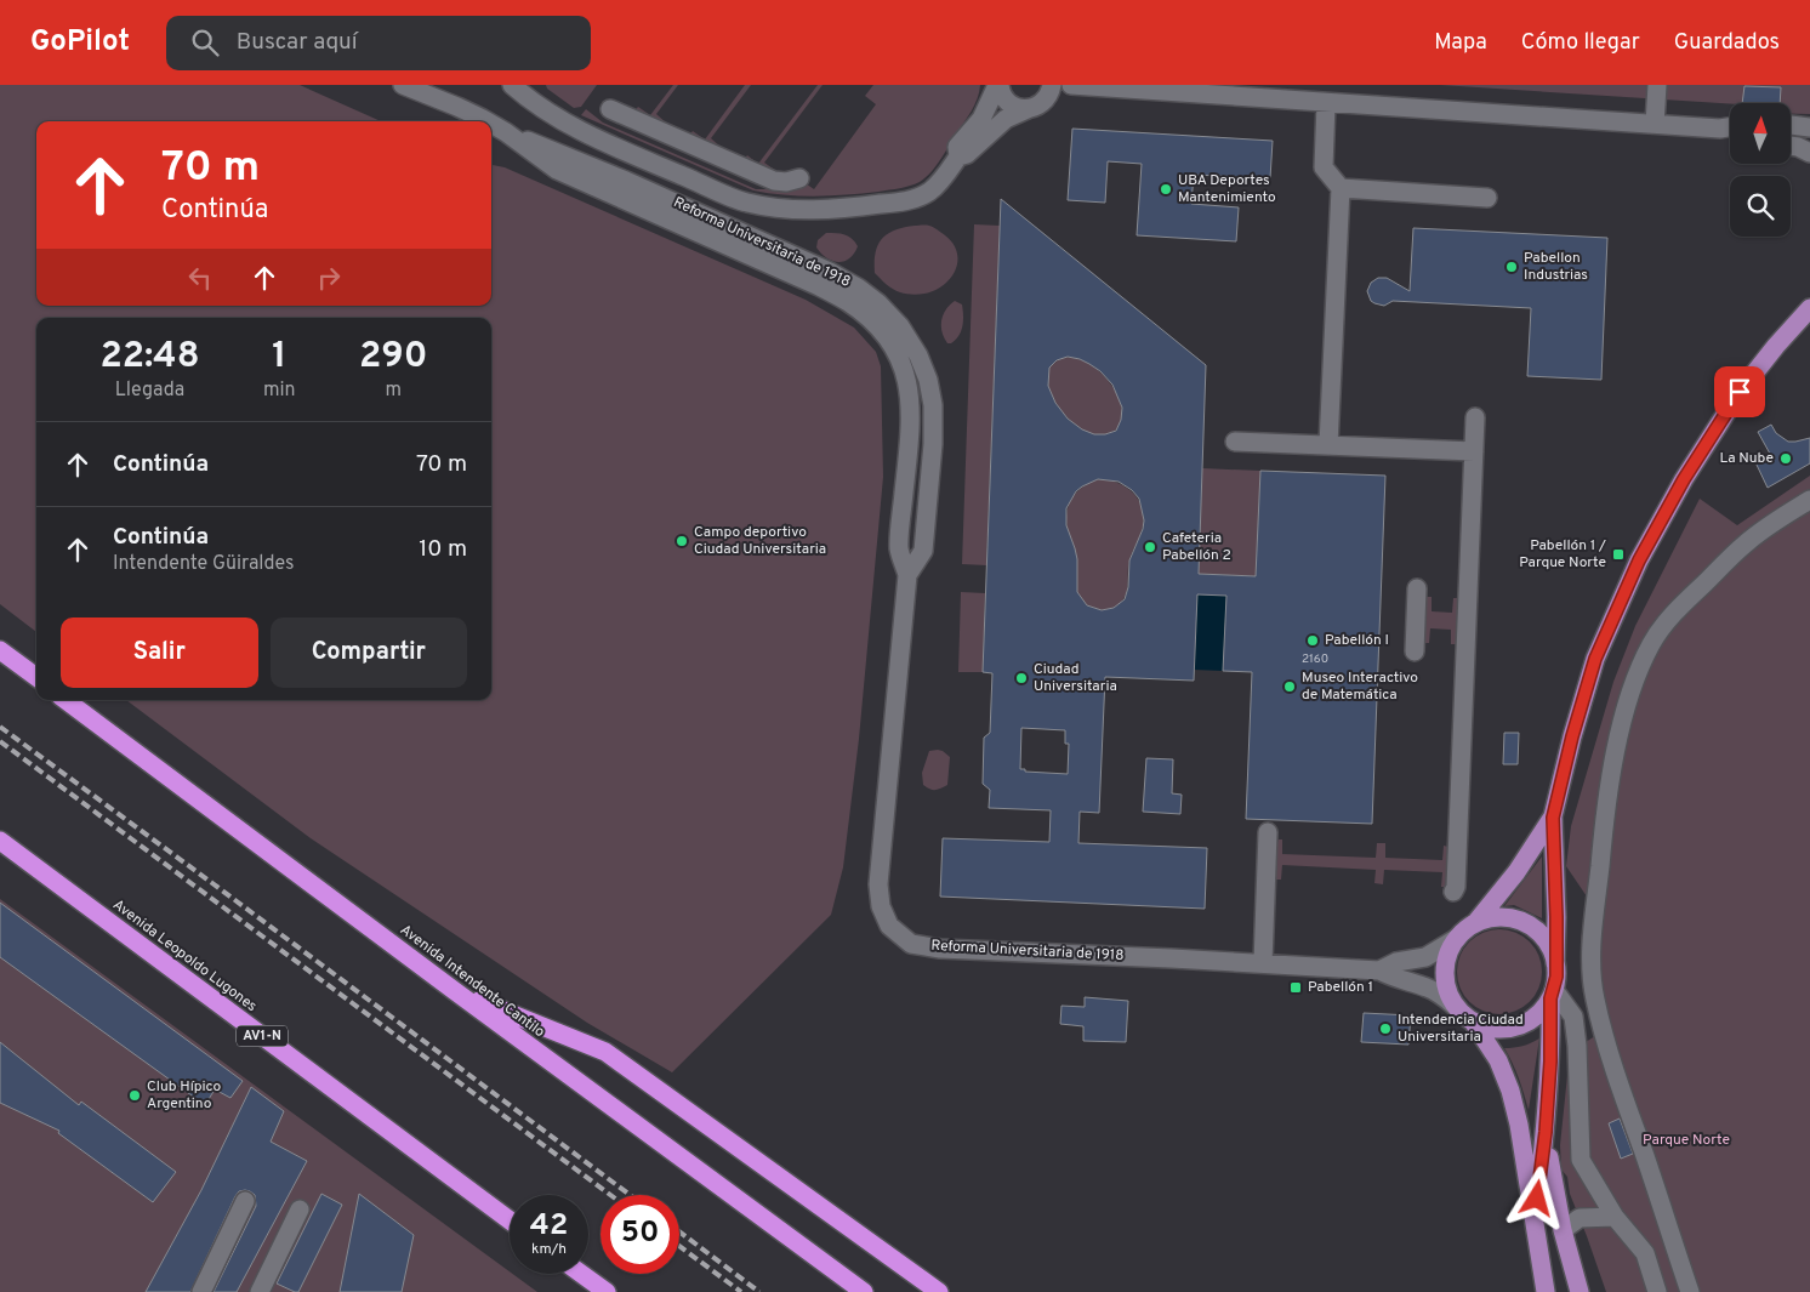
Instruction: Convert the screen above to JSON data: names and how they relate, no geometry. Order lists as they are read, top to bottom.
{
  "streets": {
    "highway": ["Avenida Leopoldo Lugones", "Avenida Intendente Cantilo", "AV1-N"],
    "lane": ["Reforma Universitaria de 1918"]
  },
  "parks": ["Parque Norte"],
  "places": {
    "other": [
      "UBA Deportes Mantenimiento",
      "Pabellon Industrias",
      "La Nube",
      "Campo deportivo Ciudad Universitaria",
      "Cafeteria Pabellón 2",
      "Pabellón I",
      "Ciudad Universitaria",
      "Museo Interactivo de Matemática",
      "Intendencia Ciudad Universitaria",
      "Club Hípico Argentino"
    ],
    "transit": ["Pabellón 1 / Parque Norte", "Pabellón 1"]
  },
  "house_numbers": ["2160"],
  "north": "top",
  "page": {
    "header": "GoPilot",
    "search": "Buscar aquí",
    "nav": ["Mapa", "Cómo llegar", "Guardados"],
    "turn": ["70 m", "Continúa"],
    "eta": [
      "22:48",
      "Llegada",
      "1",
      "min",
      "290",
      "m"
    ],
    "list": [
      {
        "name": "Continúa",
        "value": "70 m"
      },
      {
        "name": "Continúa",
        "note": "Intendente Güiraldes",
        "value": "10 m"
      }
    ],
    "buttons": ["Salir", "Compartir"],
    "speed": "42 km/h",
    "limit": "50"
  }
}
